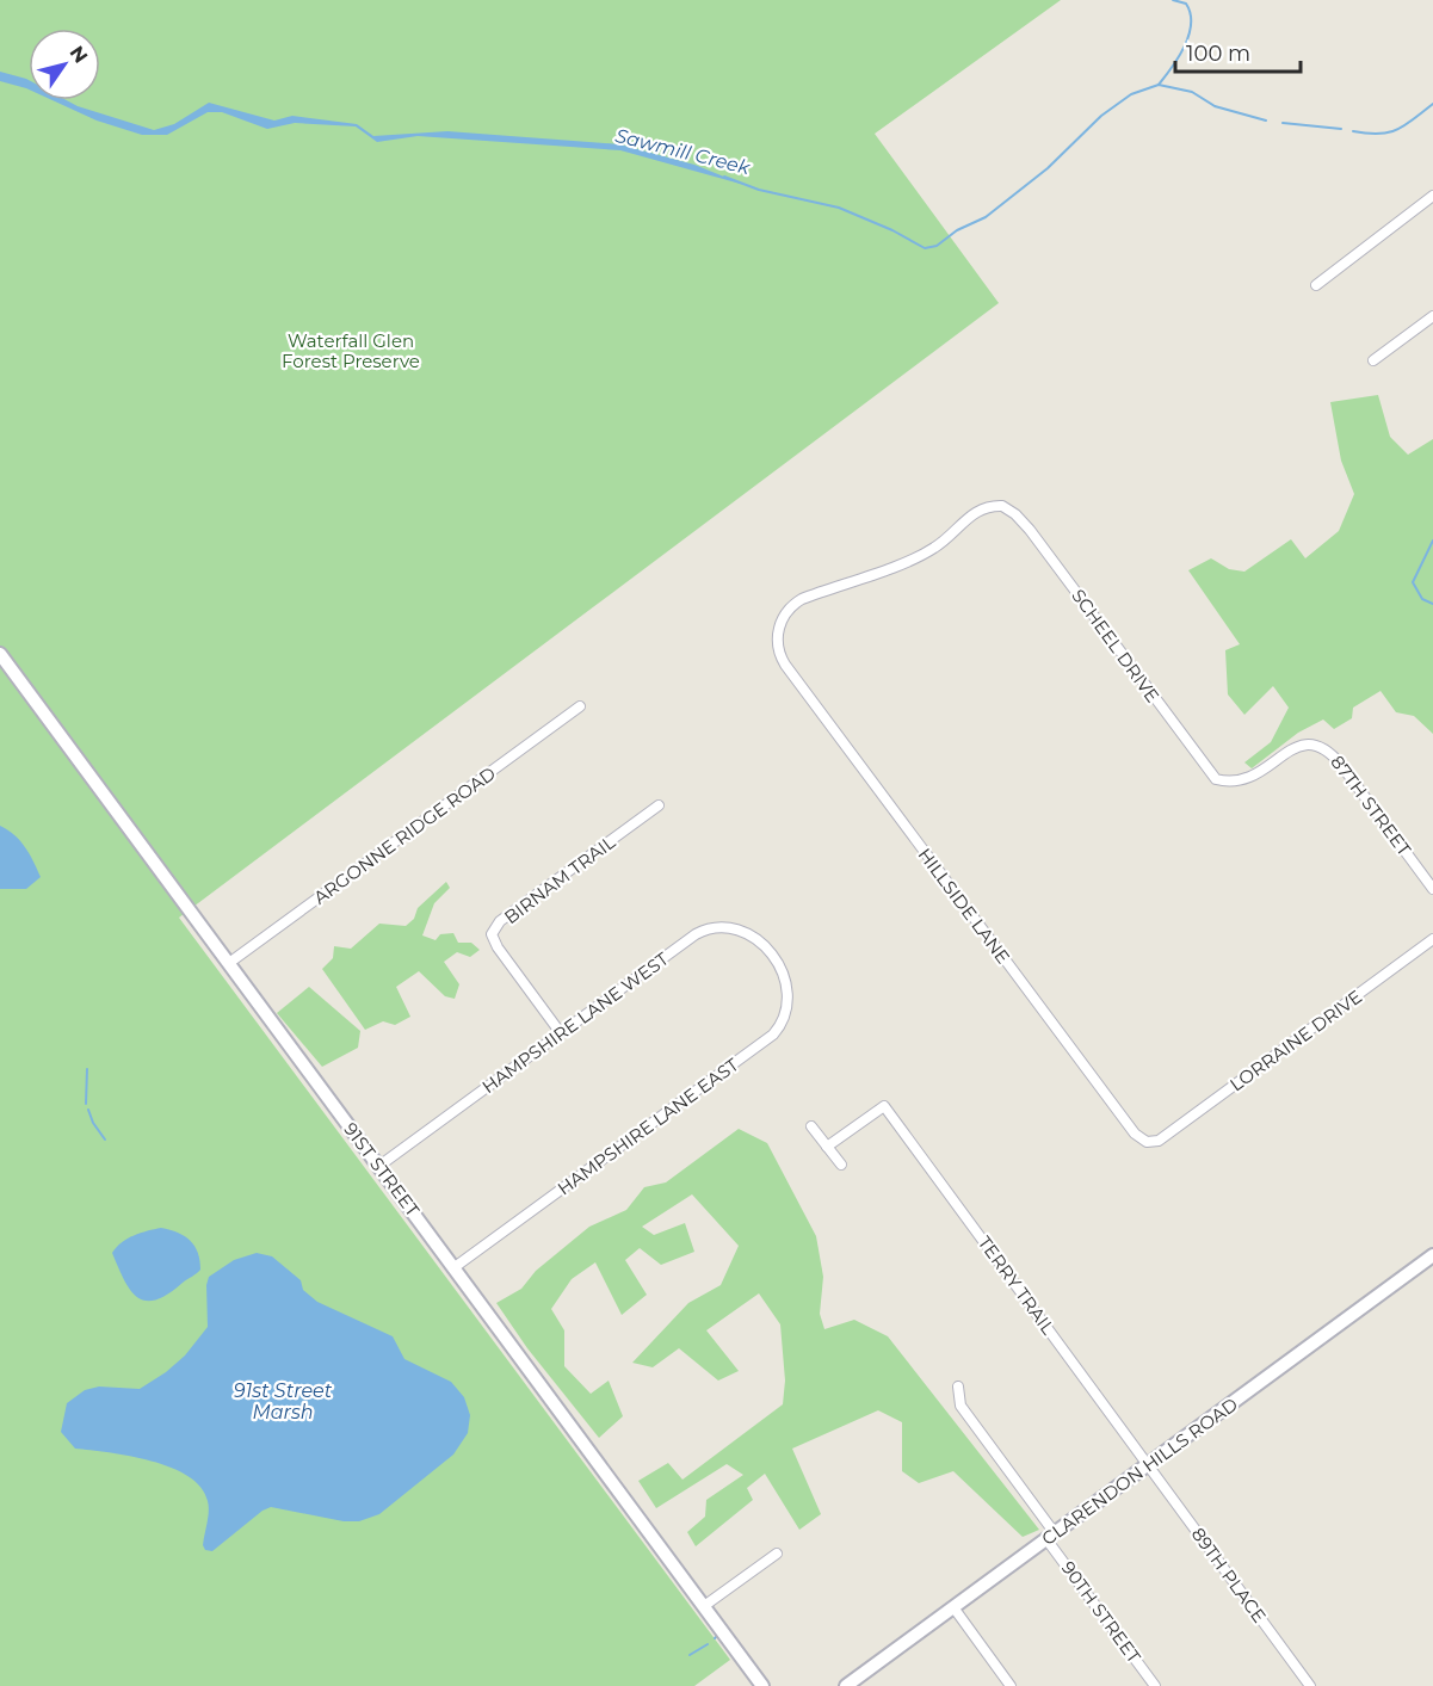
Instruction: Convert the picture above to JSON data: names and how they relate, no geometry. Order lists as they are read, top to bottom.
{
  "streets": {
    "main road": ["91ST STREET", "CLARENDON HILLS ROAD"],
    "street": [
      "SCHEEL DRIVE",
      "87TH STREET",
      "ARGONNE RIDGE ROAD",
      "BIRNAM TRAIL",
      "HILLSIDE LANE",
      "HAMPSHIRE LANE WEST",
      "LORRAINE DRIVE",
      "HAMPSHIRE LANE EAST",
      "TERRY TRAIL",
      "89TH PLACE",
      "90TH STREET"
    ]
  },
  "crossings": [
    ["SCHEEL DRIVE", "87TH STREET"],
    ["SCHEEL DRIVE", "HILLSIDE LANE"],
    ["ARGONNE RIDGE ROAD", "91ST STREET"],
    ["BIRNAM TRAIL", "HAMPSHIRE LANE WEST"],
    ["HILLSIDE LANE", "LORRAINE DRIVE"],
    ["HAMPSHIRE LANE WEST", "HAMPSHIRE LANE EAST"],
    ["HAMPSHIRE LANE WEST", "91ST STREET"],
    ["HAMPSHIRE LANE EAST", "91ST STREET"],
    ["TERRY TRAIL", "CLARENDON HILLS ROAD"],
    ["TERRY TRAIL", "89TH PLACE"],
    ["CLARENDON HILLS ROAD", "89TH PLACE"],
    ["CLARENDON HILLS ROAD", "90TH STREET"]
  ],
  "water": ["Sawmill Creek", "91st Street Marsh"],
  "parks": ["Waterfall Glen Forest Preserve"],
  "scale_bar": "100 m",
  "north": "top right"
}
